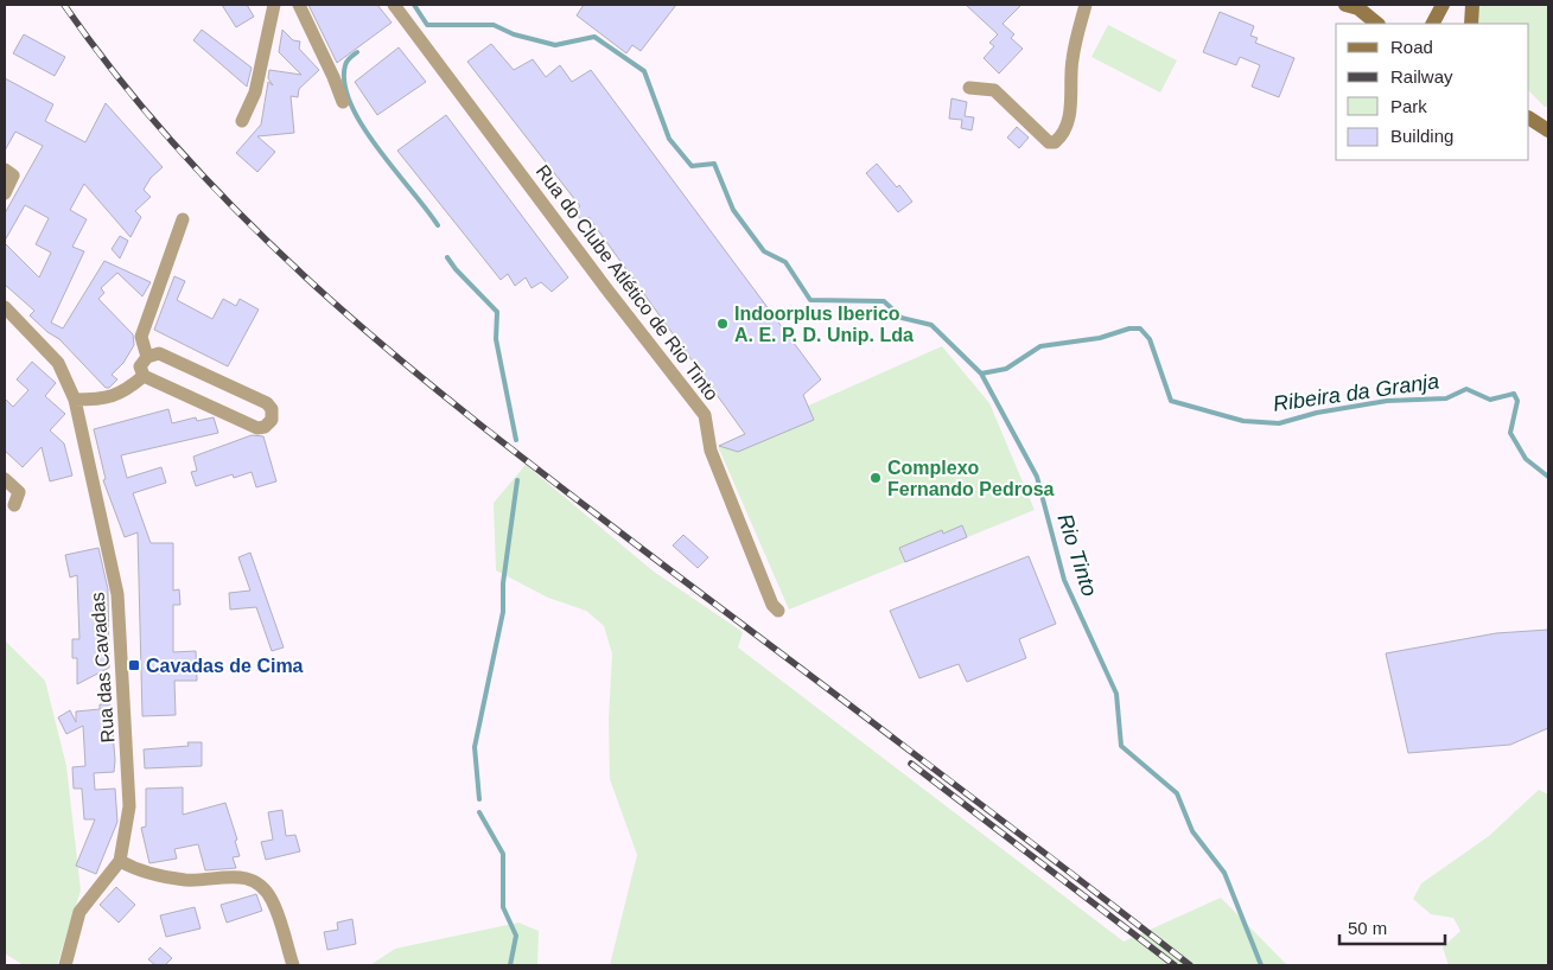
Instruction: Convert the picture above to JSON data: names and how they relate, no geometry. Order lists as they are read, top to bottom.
{
  "streets": {
    "street": ["Rua do Clube Atlético de Rio Tinto", "Rua das Cavadas"]
  },
  "water": ["Ribeira da Granja", "Rio Tinto"],
  "places": {
    "other": ["Indoorplus Iberico A. E. P. D. Unip. Lda", "Complexo Fernando Pedrosa"],
    "transit": ["Cavadas de Cima"]
  },
  "legend": [
    "Road",
    "Railway",
    "Park",
    "Building"
  ],
  "scale_bar": "50 m"
}
